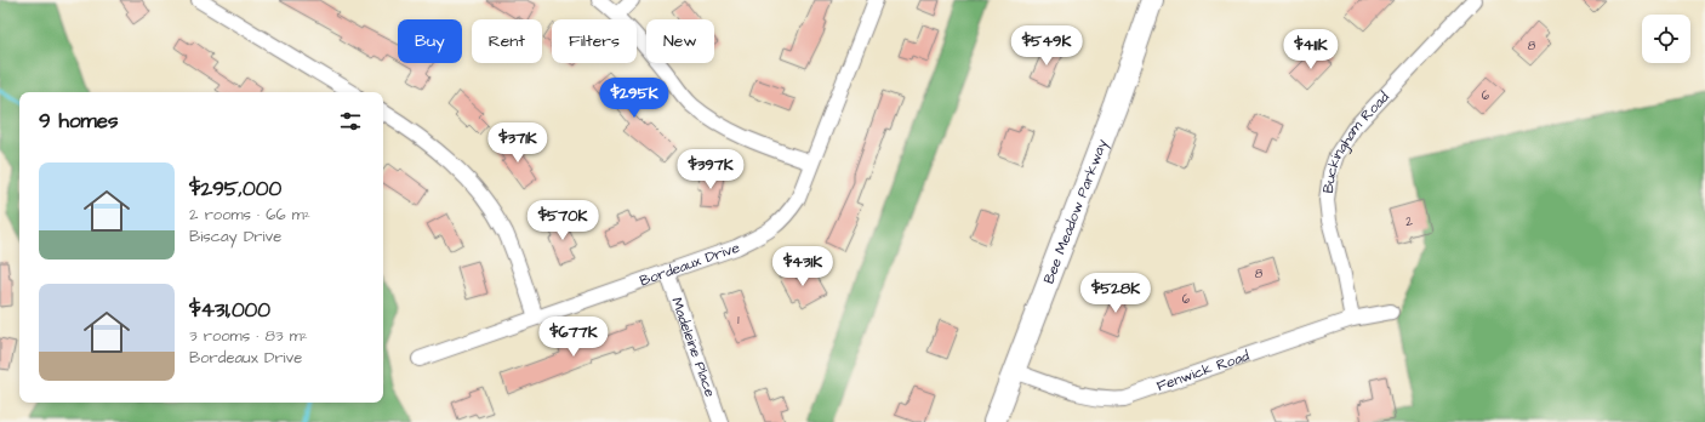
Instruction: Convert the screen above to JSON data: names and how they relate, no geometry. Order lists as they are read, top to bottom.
{
  "streets": {
    "street": [
      "Buckingham Road",
      "Bee Meadow Parkway",
      "Bordeaux Drive",
      "Madeleine Place",
      "Fenwick Road"
    ]
  },
  "crossings": [
    ["Buckingham Road", "Fenwick Road"],
    ["Bee Meadow Parkway", "Fenwick Road"],
    ["Bordeaux Drive", "Madeleine Place"]
  ],
  "house_numbers": [
    "8",
    "6",
    "2",
    "8",
    "6",
    "1"
  ],
  "page": {
    "chip": [
      "Buy",
      "Rent",
      "Filters",
      "New"
    ],
    "price": [
      "$549K",
      "$411K",
      "$295K",
      "$371K",
      "$397K",
      "$570K",
      "$431K",
      "$528K",
      "$677K"
    ],
    "heading": "9 homes",
    "list": [
      {
        "name": "$295,000",
        "note": "2 rooms · 66 m² · Biscay Drive"
      },
      {
        "name": "$431,000",
        "note": "3 rooms · 83 m² · Bordeaux Drive"
      }
    ]
  }
}
